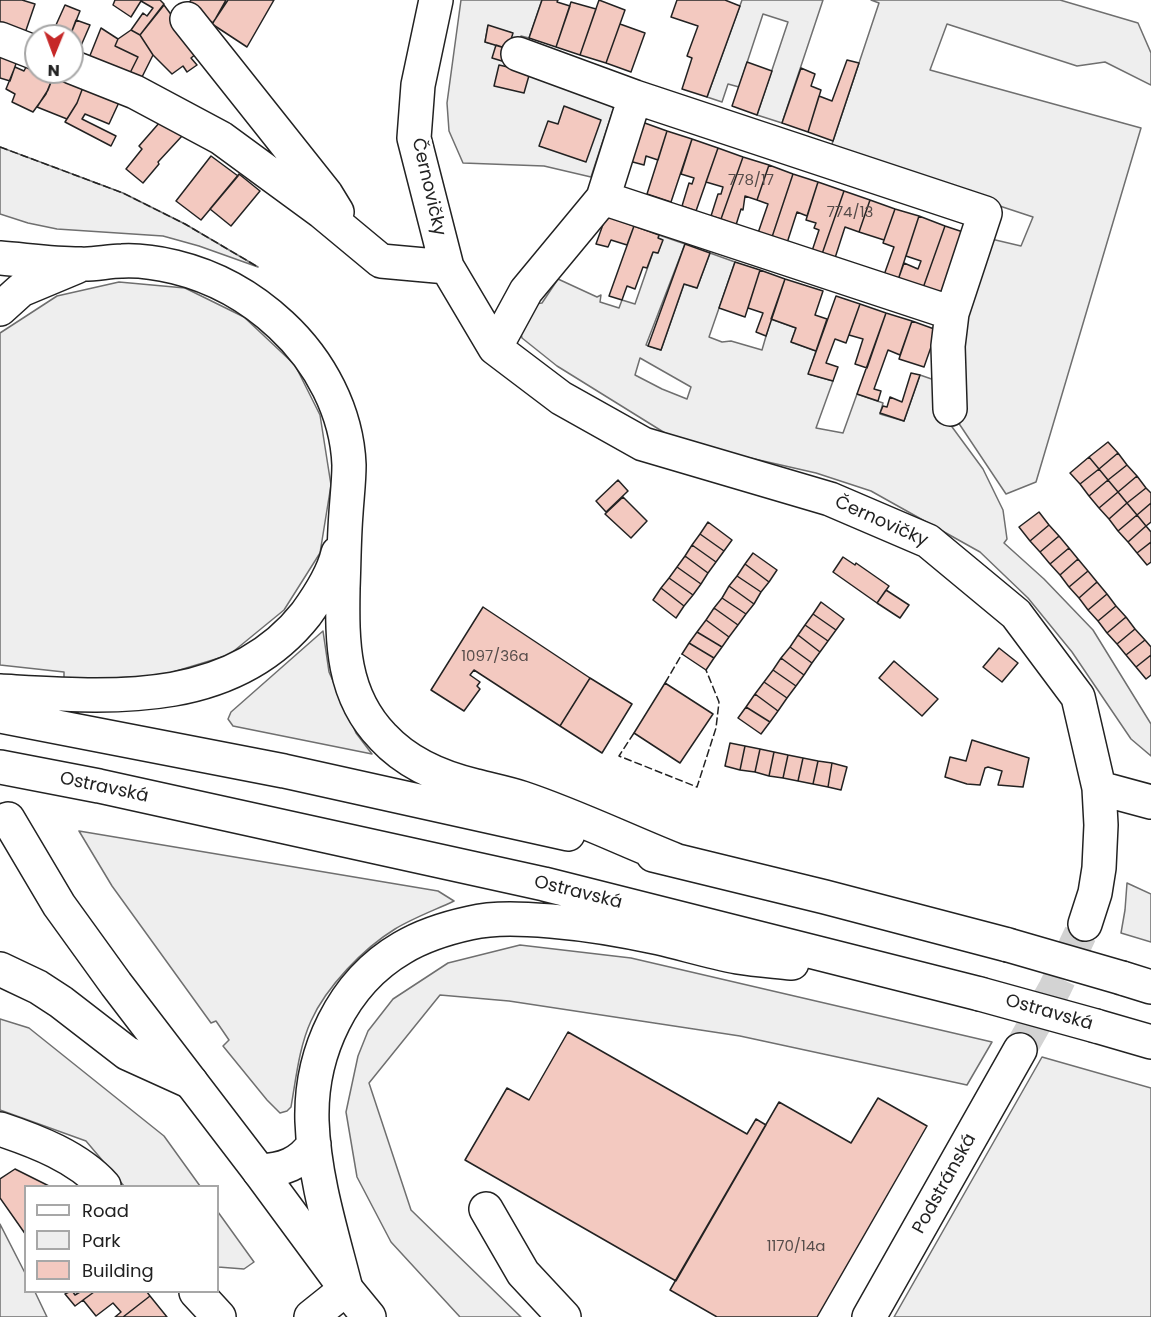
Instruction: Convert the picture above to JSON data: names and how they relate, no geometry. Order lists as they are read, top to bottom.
{
  "streets": {
    "main road": ["Černovičky", "Ostravská", "Podstránská"]
  },
  "house_numbers": [
    "778/17",
    "774/13",
    "1097/36a",
    "1170/14a"
  ],
  "legend": ["Road", "Park", "Building"],
  "north": "bottom"
}
